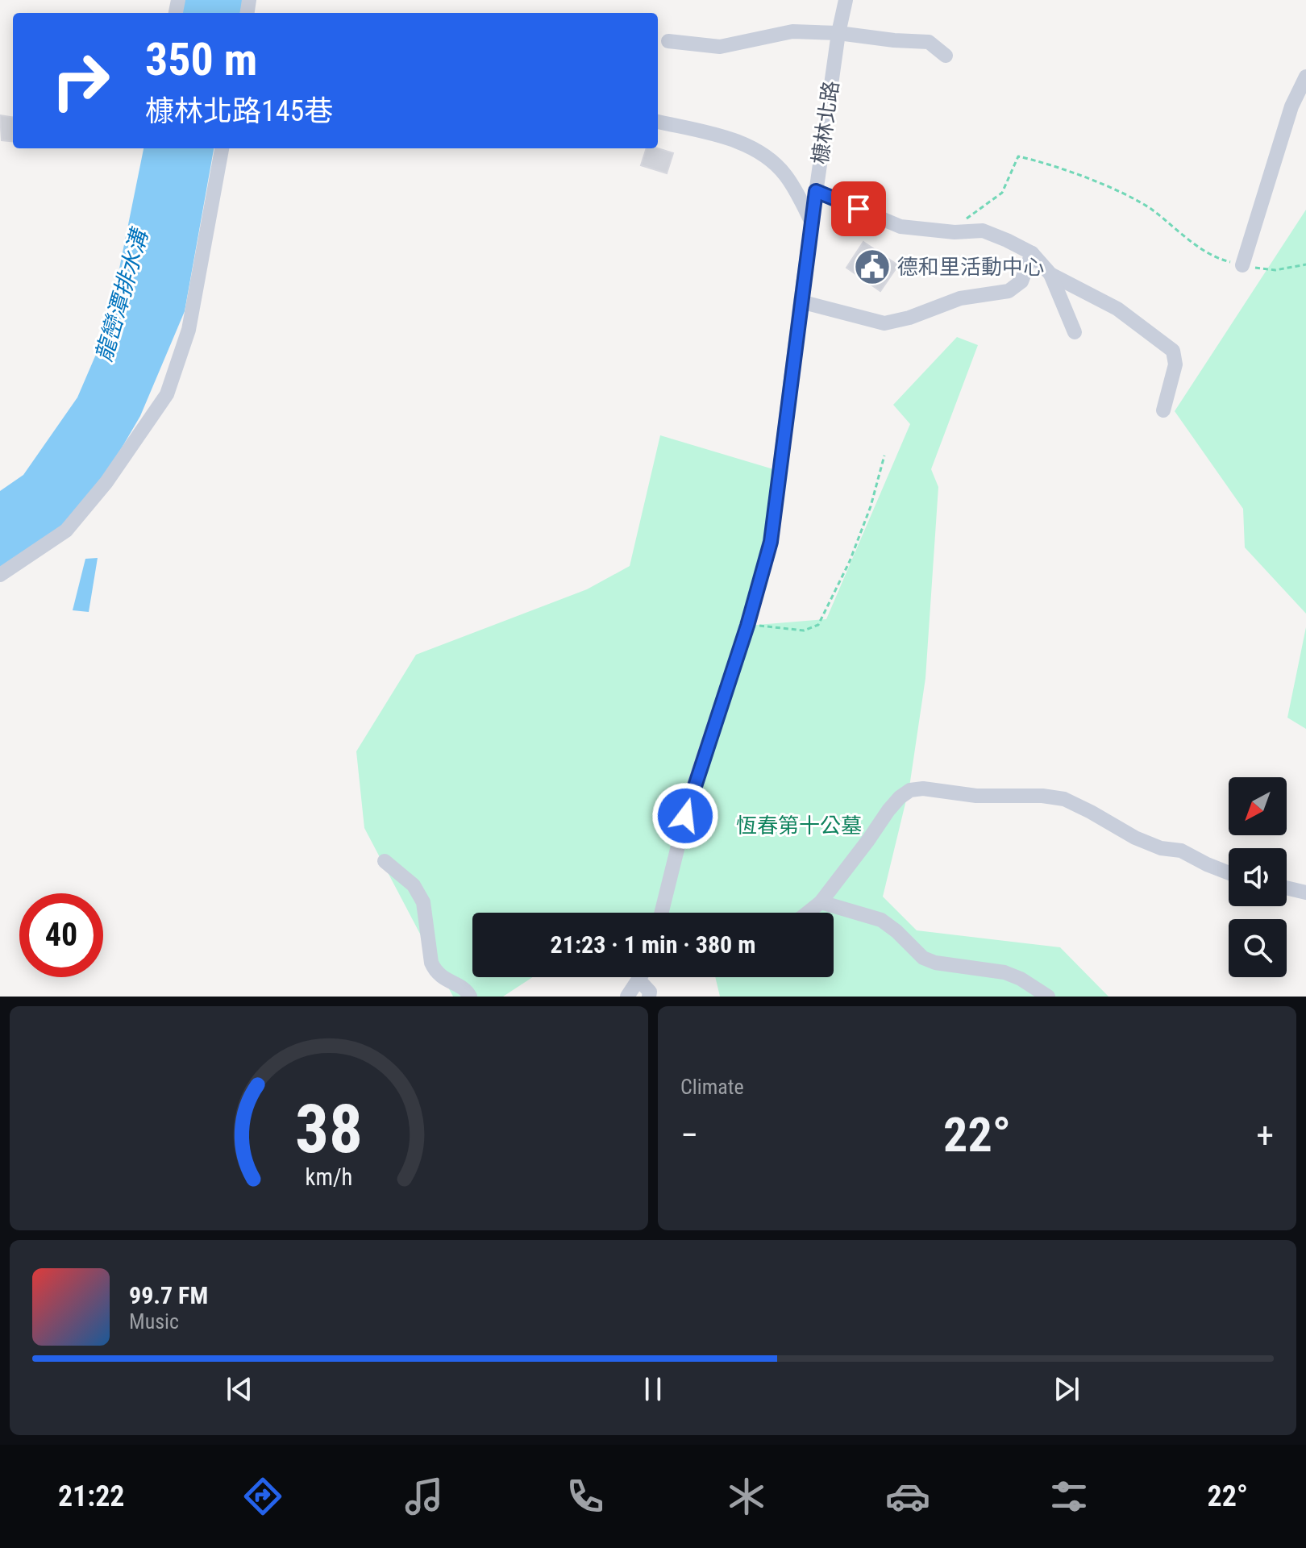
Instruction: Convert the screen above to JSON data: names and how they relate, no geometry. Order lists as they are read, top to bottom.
{
  "streets": {
    "street": ["槺林北路"]
  },
  "water": ["龍巒潭排水溝"],
  "parks": ["恆春第十公墓"],
  "places": {
    "public building": ["德和里活動中心"]
  },
  "north": "bottom left",
  "page": {
    "turn": ["350 m", "槺林北路145巷"],
    "limit": "40",
    "trip": "21:23 · 1 min · 380 m",
    "tile": "Climate",
    "heat": ["−", "22°", "+"],
    "song": ["99.7 FM", "Music"],
    "tabs": ["21:22", "22°"],
    "gauge": ["38", "km/h"]
  }
}
